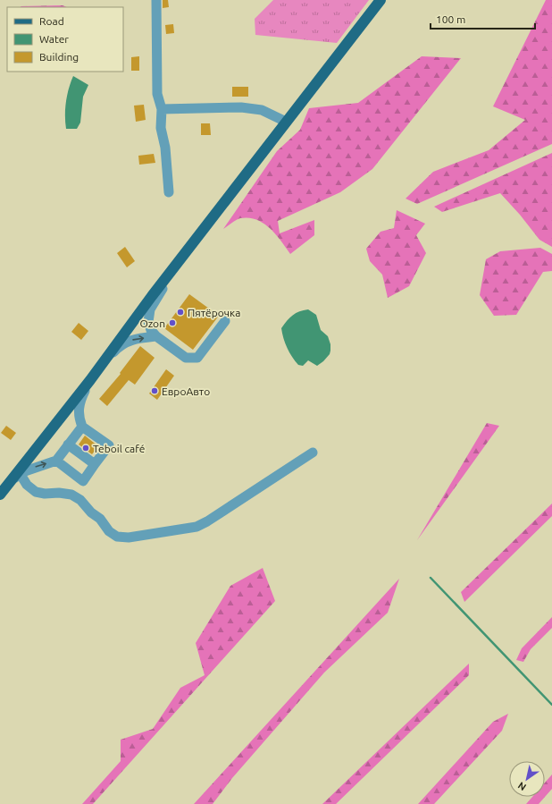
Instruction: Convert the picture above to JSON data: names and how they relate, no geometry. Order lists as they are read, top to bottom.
{
  "places": [
    "Пятёрочка",
    "Ozon",
    "ЕвроАвто",
    "Teboil café"
  ],
  "legend": ["Road", "Water", "Building"],
  "scale_bar": "100 m",
  "north": "bottom left"
}
